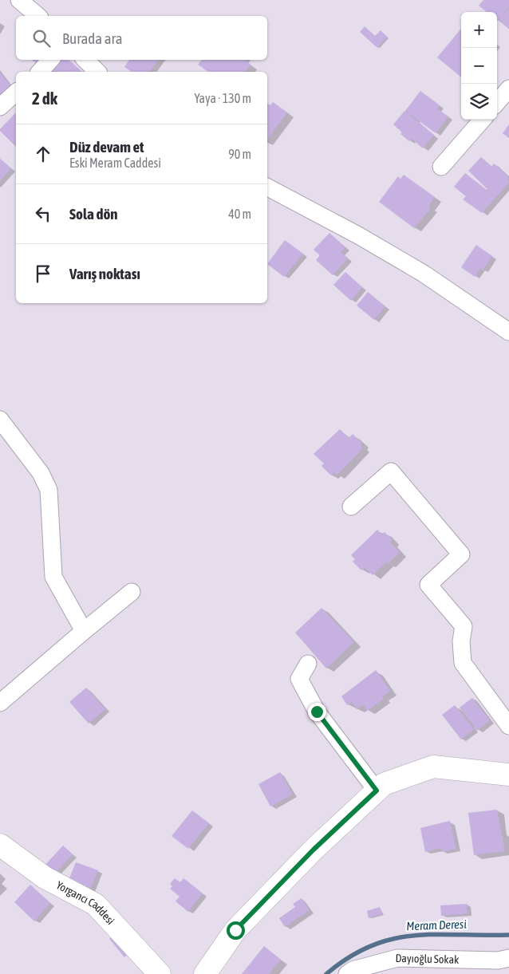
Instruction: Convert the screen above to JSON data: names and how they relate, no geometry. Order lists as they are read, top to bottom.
{
  "streets": {
    "street": ["Yorgancı Caddesi", "Dayıoğlu Sokak"]
  },
  "water": ["Meram Deresi"],
  "page": {
    "map_buttons": ["+", "−"],
    "search": "Burada ara",
    "heading": ["2 dk", "Yaya · 130 m"],
    "list": [
      ["Düz devam et", "Eski Meram Caddesi", "90 m"],
      ["Sola dön", "40 m"],
      "Varış noktası"
    ]
  }
}
